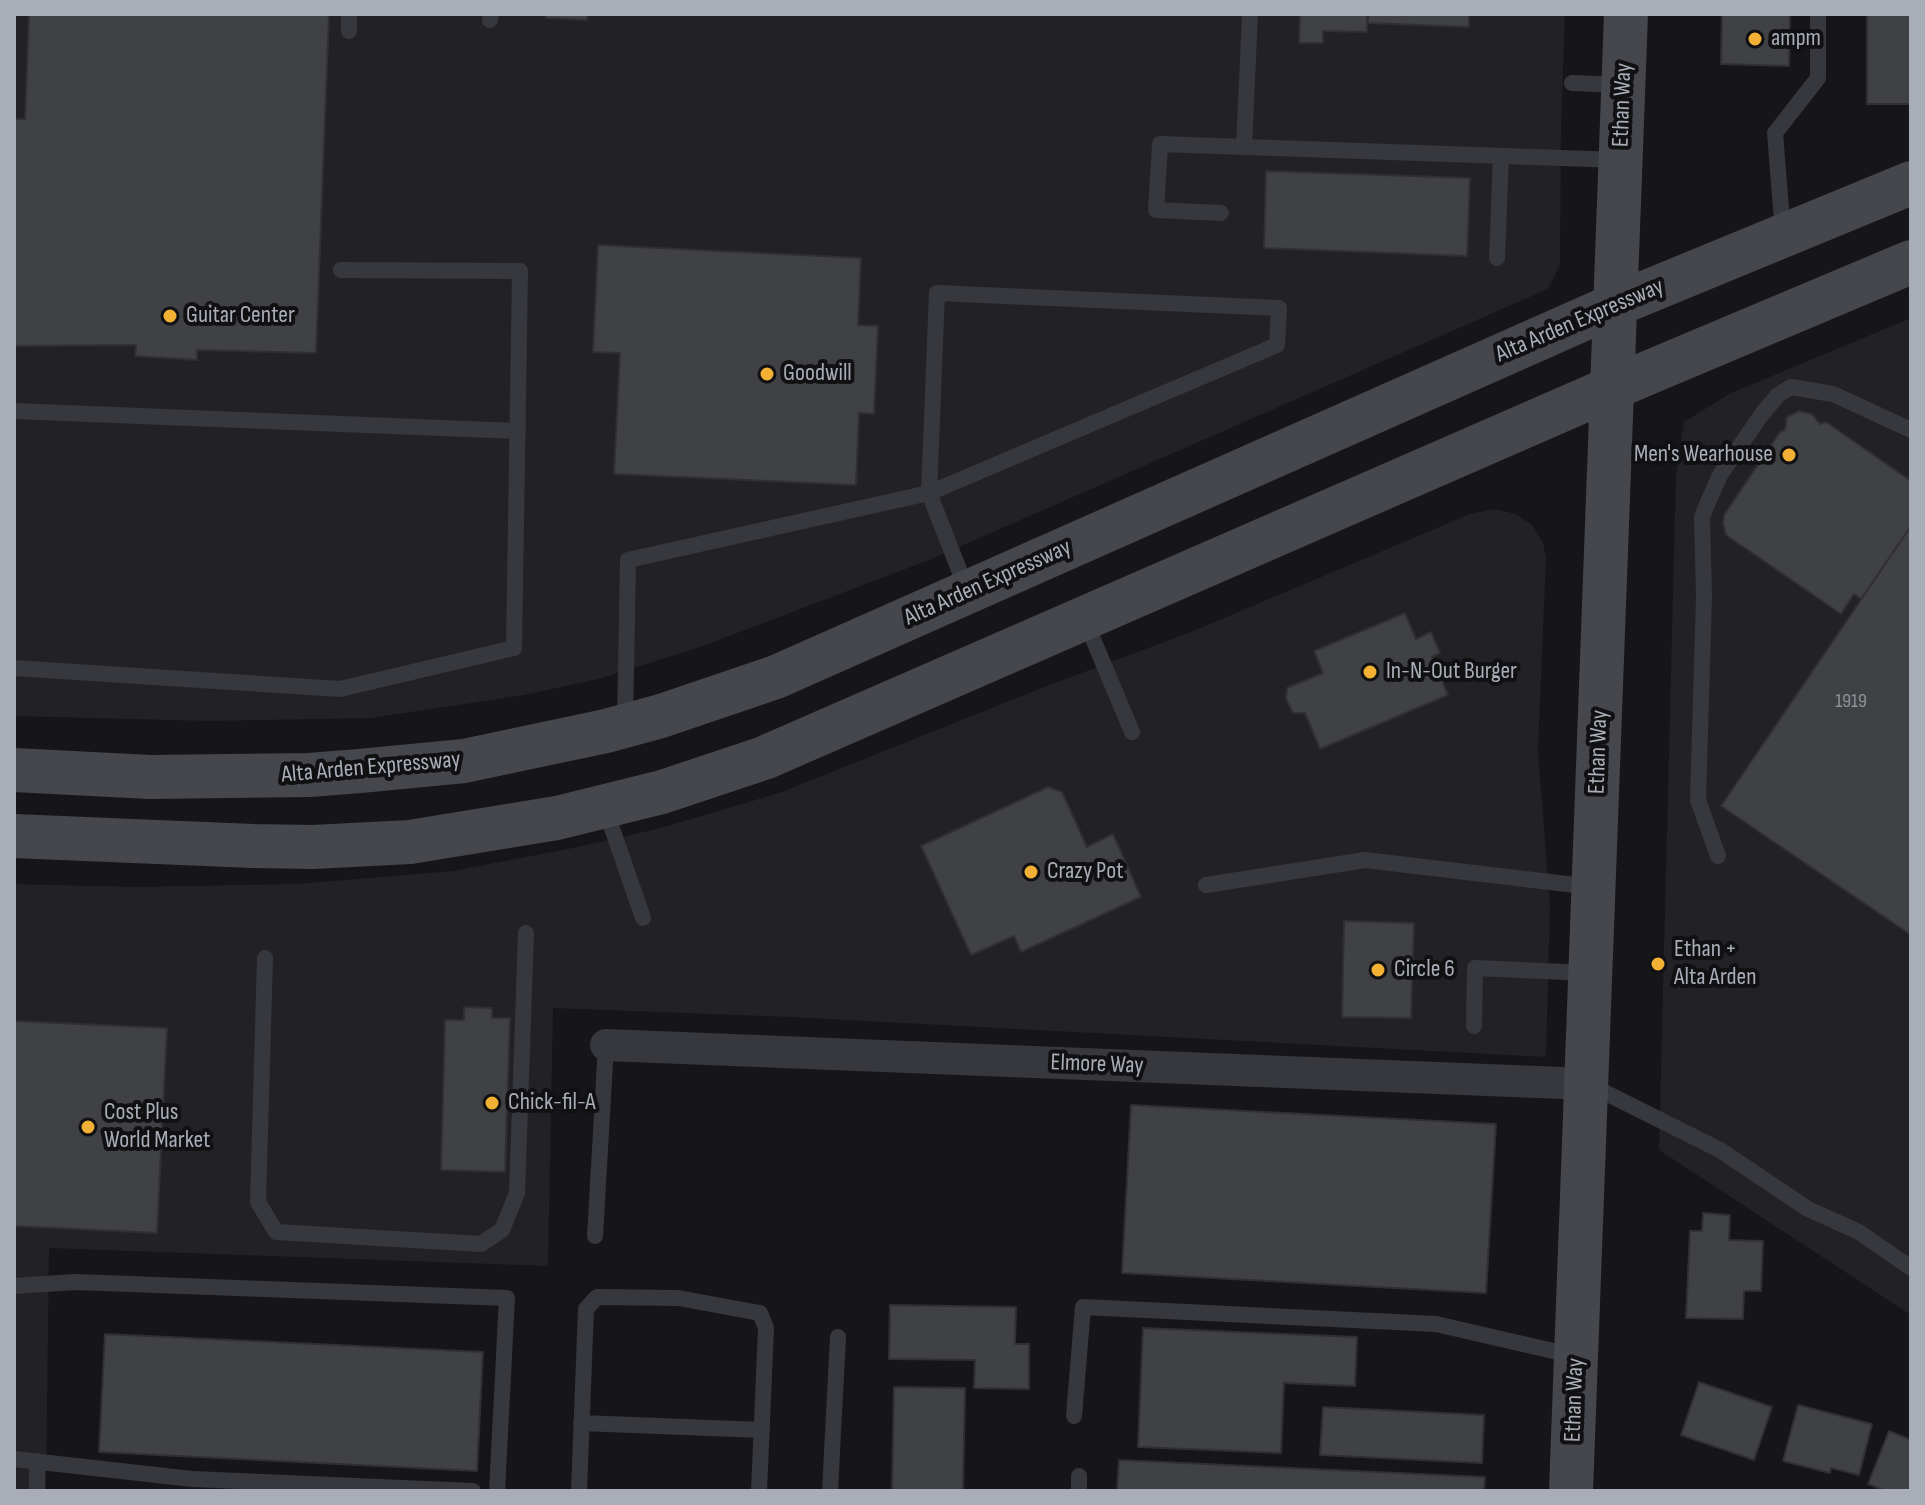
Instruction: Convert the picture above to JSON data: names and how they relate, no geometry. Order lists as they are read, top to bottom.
{
  "streets": {
    "main road": ["Ethan Way", "Alta Arden Expressway"],
    "street": ["Elmore Way"]
  },
  "crossings": [
    ["Ethan Way", "Alta Arden Expressway"],
    ["Ethan Way", "Elmore Way"]
  ],
  "places": [
    "ampm",
    "Guitar Center",
    "Goodwill",
    "Men's Wearhouse",
    "In-N-Out Burger",
    "Crazy Pot",
    "Ethan + Alta Arden",
    "Circle 6",
    "Chick-fil-A",
    "Cost Plus World Market"
  ],
  "house_numbers": ["1919"]
}
